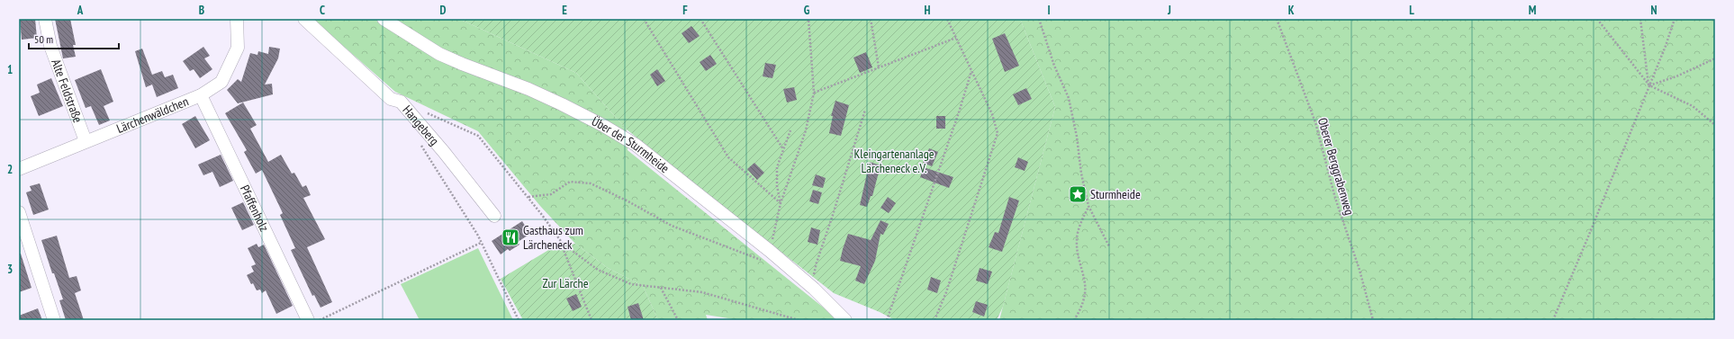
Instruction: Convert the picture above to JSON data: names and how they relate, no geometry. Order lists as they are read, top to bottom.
{
  "streets": {
    "street": [
      "Alte Feldstraße",
      "Lärchenwäldchen",
      "Hangeberg",
      "Über der Sturmheide",
      "Pfaffenholz"
    ],
    "path": ["Oberer Berggrabenweg"]
  },
  "crossings": [
    ["Alte Feldstraße", "Lärchenwäldchen"],
    ["Lärchenwäldchen", "Pfaffenholz"]
  ],
  "parks": ["Kleingartenanlage Lärcheneck e.V.", "Zur Lärche"],
  "places": {
    "place": ["Sturmheide"],
    "restaurant": ["Gasthaus zum Lärcheneck"]
  },
  "scale_bar": "50 m",
  "grid": {
    "columns": [
      "A",
      "B",
      "C",
      "D",
      "E",
      "F",
      "G",
      "H",
      "I",
      "J",
      "K",
      "L",
      "M",
      "N"
    ],
    "rows": ["1", "2", "3"]
  }
}
